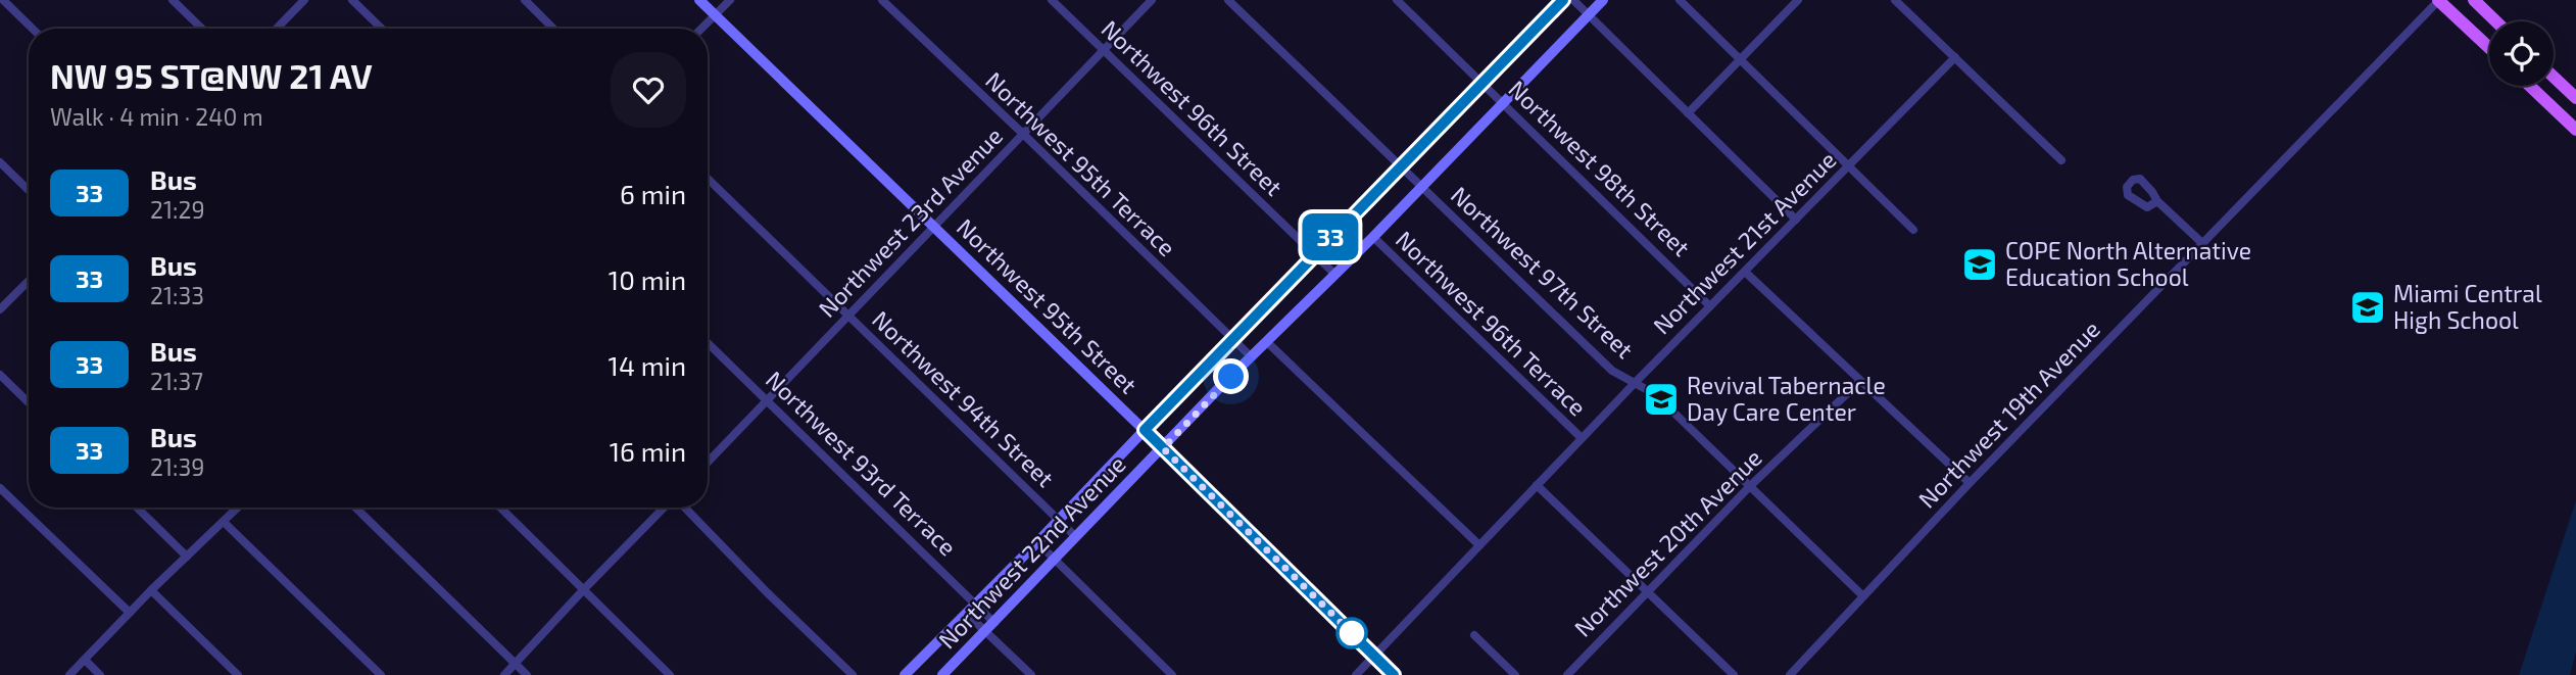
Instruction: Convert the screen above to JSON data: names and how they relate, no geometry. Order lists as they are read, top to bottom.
{
  "streets": {
    "main road": ["Northwest 95th Street", "Northwest 22nd Avenue"],
    "street": [
      "Northwest 96th Street",
      "Northwest 95th Terrace",
      "Northwest 98th Street",
      "Northwest 23rd Avenue",
      "Northwest 21st Avenue",
      "Northwest 97th Street",
      "Northwest 96th Terrace",
      "Northwest 94th Street",
      "Northwest 19th Avenue",
      "Northwest 93rd Terrace",
      "Northwest 20th Avenue"
    ]
  },
  "crossings": [
    ["Northwest 96th Street", "Northwest 23rd Avenue"],
    ["Northwest 96th Street", "Northwest 22nd Avenue"],
    ["Northwest 95th Terrace", "Northwest 23rd Avenue"],
    ["Northwest 95th Terrace", "Northwest 22nd Avenue"],
    ["Northwest 98th Street", "Northwest 21st Avenue"],
    ["Northwest 98th Street", "Northwest 22nd Avenue"],
    ["Northwest 23rd Avenue", "Northwest 95th Street"],
    ["Northwest 23rd Avenue", "Northwest 94th Street"],
    ["Northwest 23rd Avenue", "Northwest 93rd Terrace"],
    ["Northwest 21st Avenue", "Northwest 97th Street"],
    ["Northwest 21st Avenue", "Northwest 95th Street"],
    ["Northwest 21st Avenue", "Northwest 96th Terrace"],
    ["Northwest 97th Street", "Northwest 19th Avenue"],
    ["Northwest 97th Street", "Northwest 20th Avenue"],
    ["Northwest 97th Street", "Northwest 22nd Avenue"],
    ["Northwest 95th Street", "Northwest 22nd Avenue"],
    ["Northwest 96th Terrace", "Northwest 22nd Avenue"],
    ["Northwest 94th Street", "Northwest 22nd Avenue"],
    ["Northwest 93rd Terrace", "Northwest 22nd Avenue"]
  ],
  "places": {
    "school or university": ["COPE North Alternative Education School", "Miami Central High School", "Revival Tabernacle Day Care Center"]
  },
  "lines": ["bus line 33"],
  "page": {
    "on_map": "33",
    "heading": ["NW 95 ST@NW 21 AV", "Walk · 4 min · 240 m"],
    "list": [
      {
        "mark": "33",
        "name": "Bus",
        "note": "21:29",
        "value": "6 min"
      },
      {
        "mark": "33",
        "name": "Bus",
        "note": "21:33",
        "value": "10 min"
      },
      {
        "mark": "33",
        "name": "Bus",
        "note": "21:37",
        "value": "14 min"
      },
      {
        "mark": "33",
        "name": "Bus",
        "note": "21:39",
        "value": "16 min"
      }
    ]
  }
}
